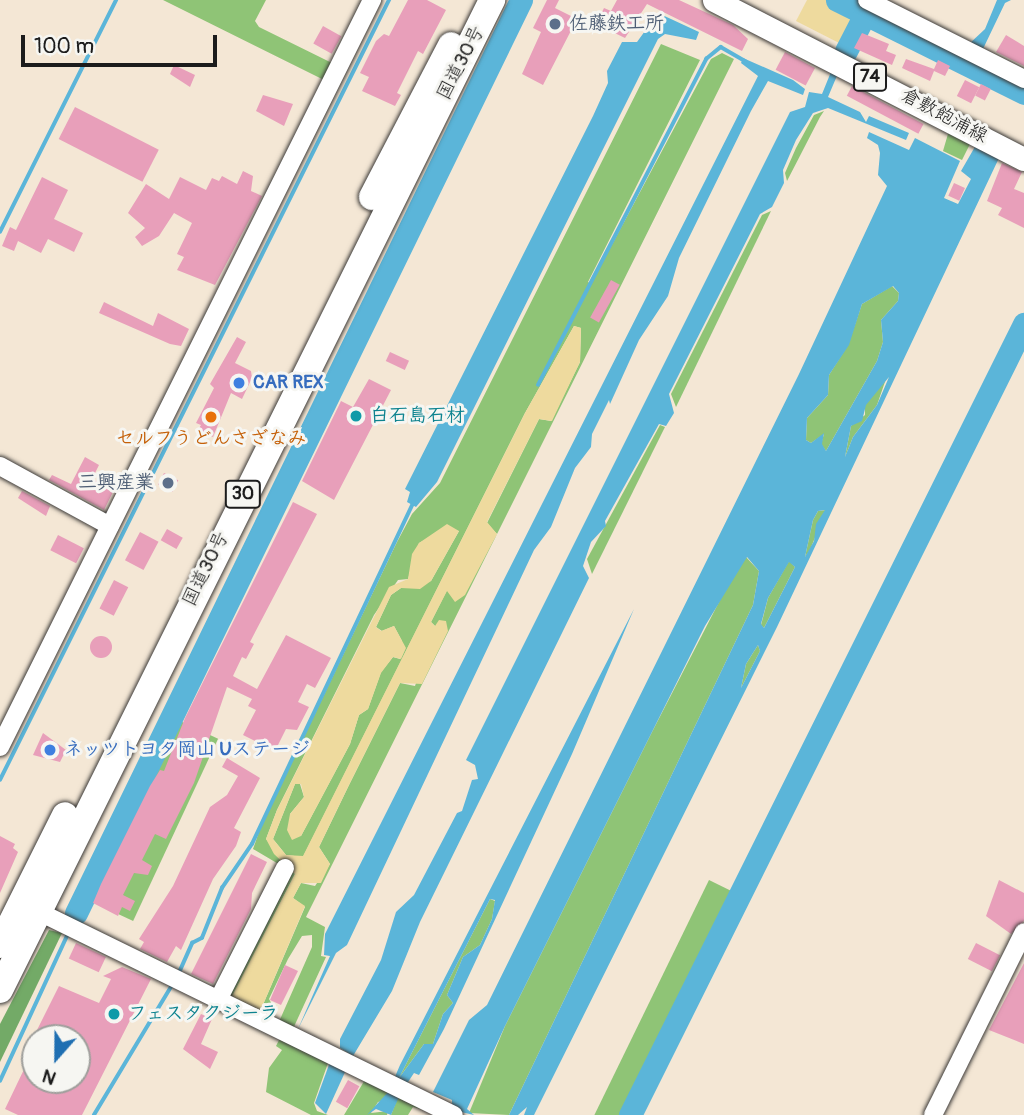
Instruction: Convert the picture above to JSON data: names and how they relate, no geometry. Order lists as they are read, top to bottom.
{
  "streets": {
    "highway": ["国道30号", "30"],
    "main road": ["74", "倉敷飽浦線"]
  },
  "places": [
    "佐藤鉄工所",
    "CAR REX",
    "白石島石材",
    "セルフうどんさざなみ",
    "三興産業",
    "ネッツトヨタ岡山 Uステージ",
    "フェスタクジーラ"
  ],
  "scale_bar": "100 m",
  "north": "bottom"
}
